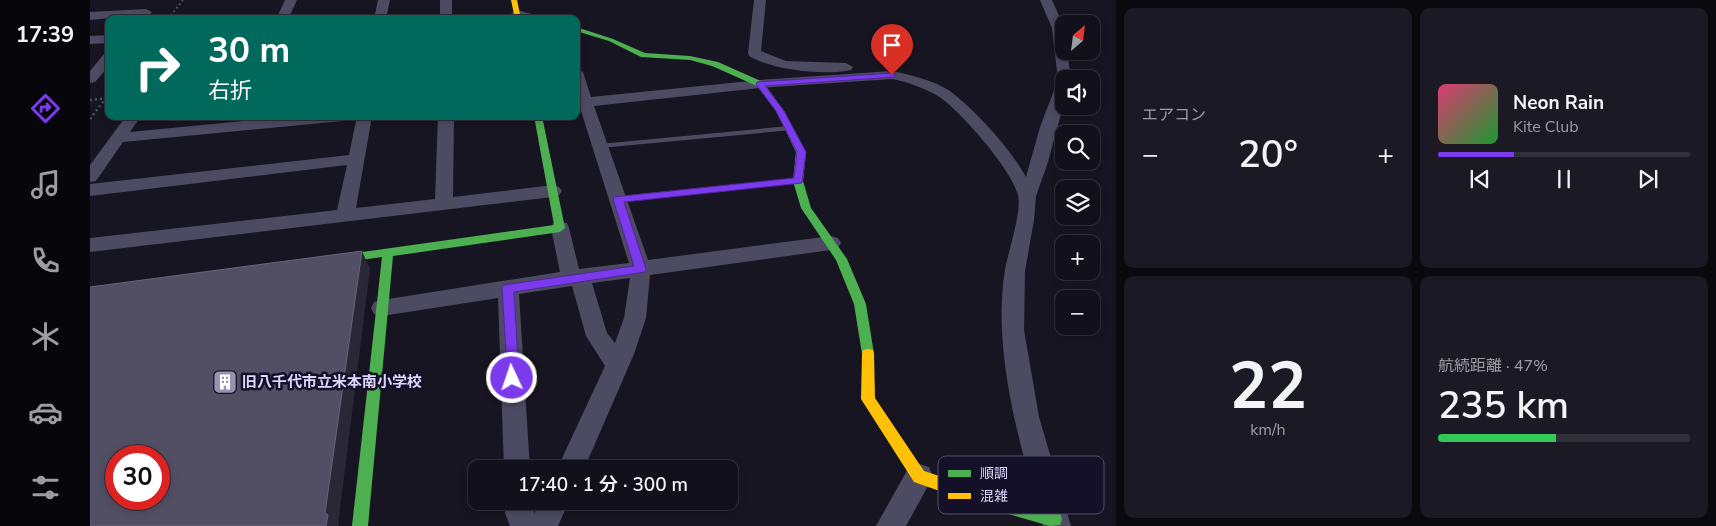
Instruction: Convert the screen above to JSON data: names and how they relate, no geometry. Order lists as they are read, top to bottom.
{
  "places": {
    "building": ["旧八千代市立米本南小学校"]
  },
  "legend": ["順調", "混雑"],
  "north": "top right",
  "page": {
    "tabs": "17:39",
    "tile": [
      "エアコン",
      ["22", "km/h"],
      ["航続距離 · 47%", "235 km"]
    ],
    "map_buttons": ["+", "−"],
    "turn": ["30 m", "右折"],
    "song": ["Neon Rain", "Kite Club"],
    "heat": ["−", "20°", "+"],
    "limit": "30",
    "trip": "17:40 · 1 分 · 300 m"
  }
}
